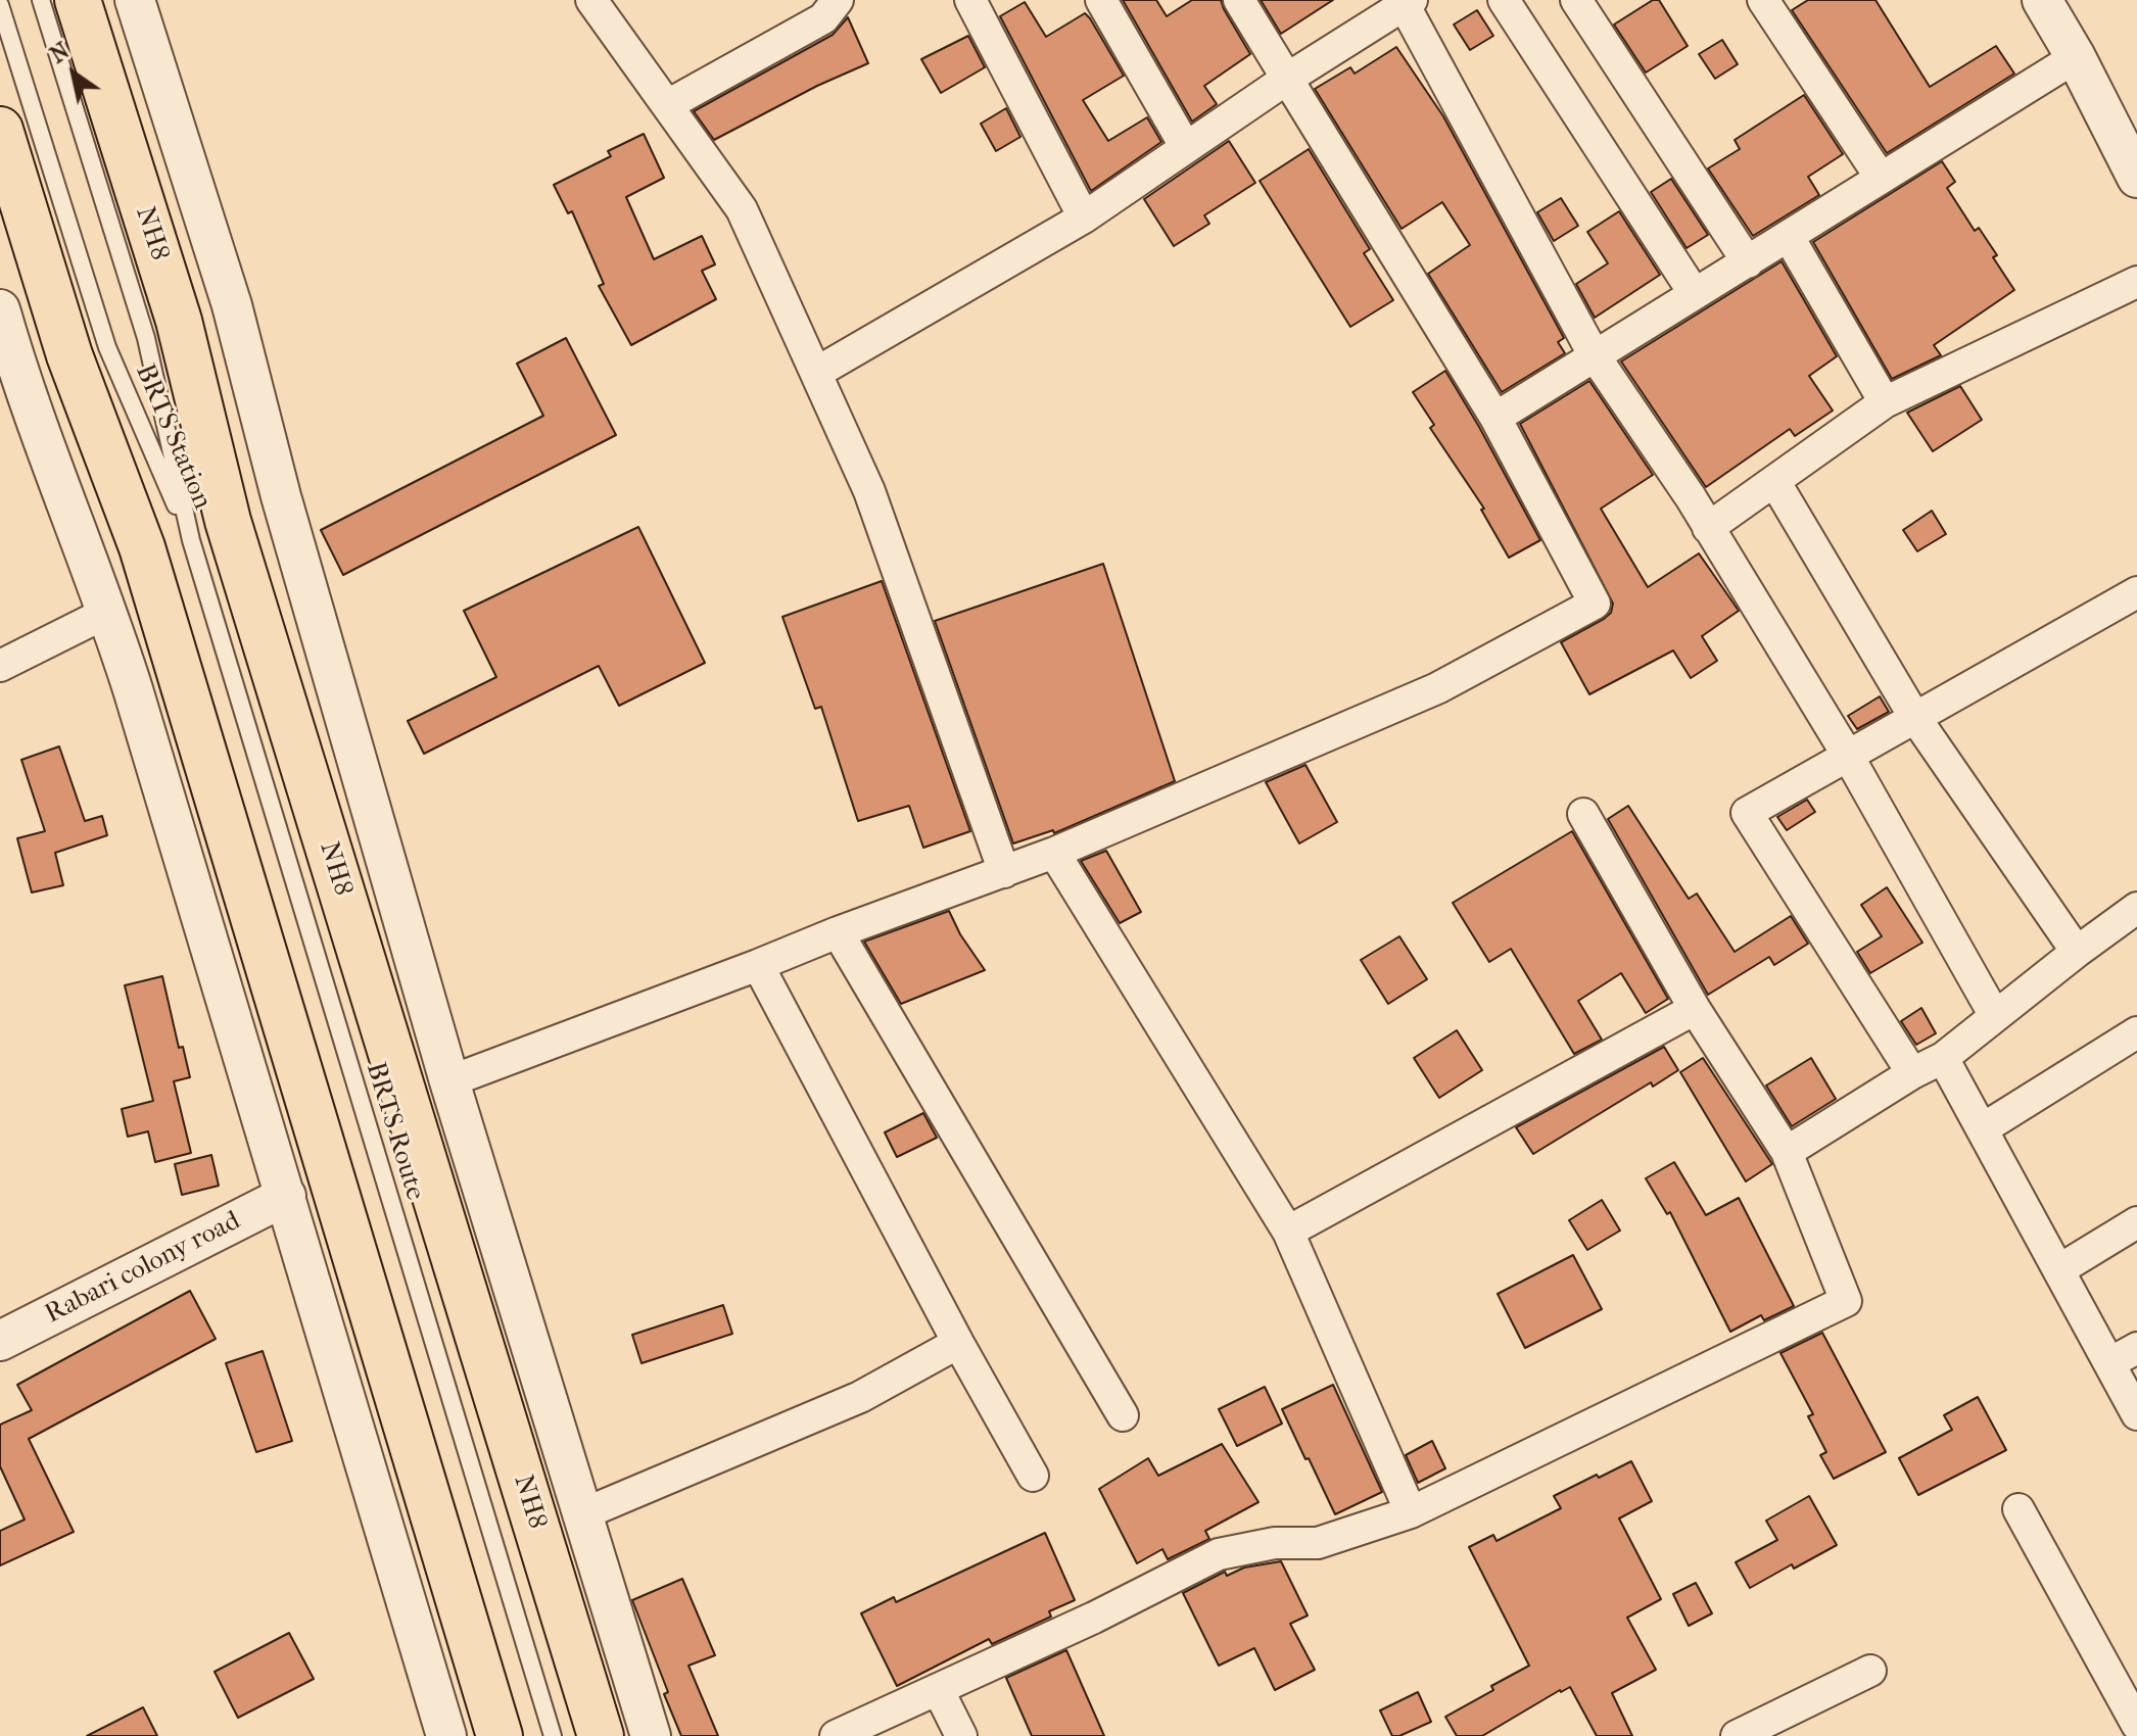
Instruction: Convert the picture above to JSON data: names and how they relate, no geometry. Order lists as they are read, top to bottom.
{
  "streets": {
    "main road": ["NH8"],
    "street": ["Rabari colony road"],
    "lane": ["BRTS Station", "BRTS Route"]
  },
  "crossings": [
    ["BRTS Station", "BRTS Route"]
  ],
  "north": "top left"
}
